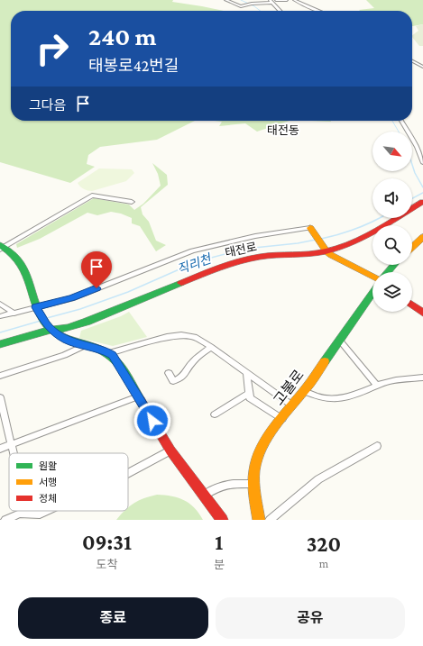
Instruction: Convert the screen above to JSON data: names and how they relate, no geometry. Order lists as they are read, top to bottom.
{
  "streets": {
    "street": ["태전로", "고불로"]
  },
  "districts": ["태전동"],
  "water": ["직리천"],
  "legend": ["원활", "서행", "정체"],
  "north": "bottom right",
  "page": {
    "turn": ["240 m", "태봉로42번길"],
    "then": "그다음",
    "eta": [
      "09:31",
      "도착",
      "1",
      "분",
      "320",
      "m"
    ],
    "buttons": ["종료", "공유"]
  }
}
